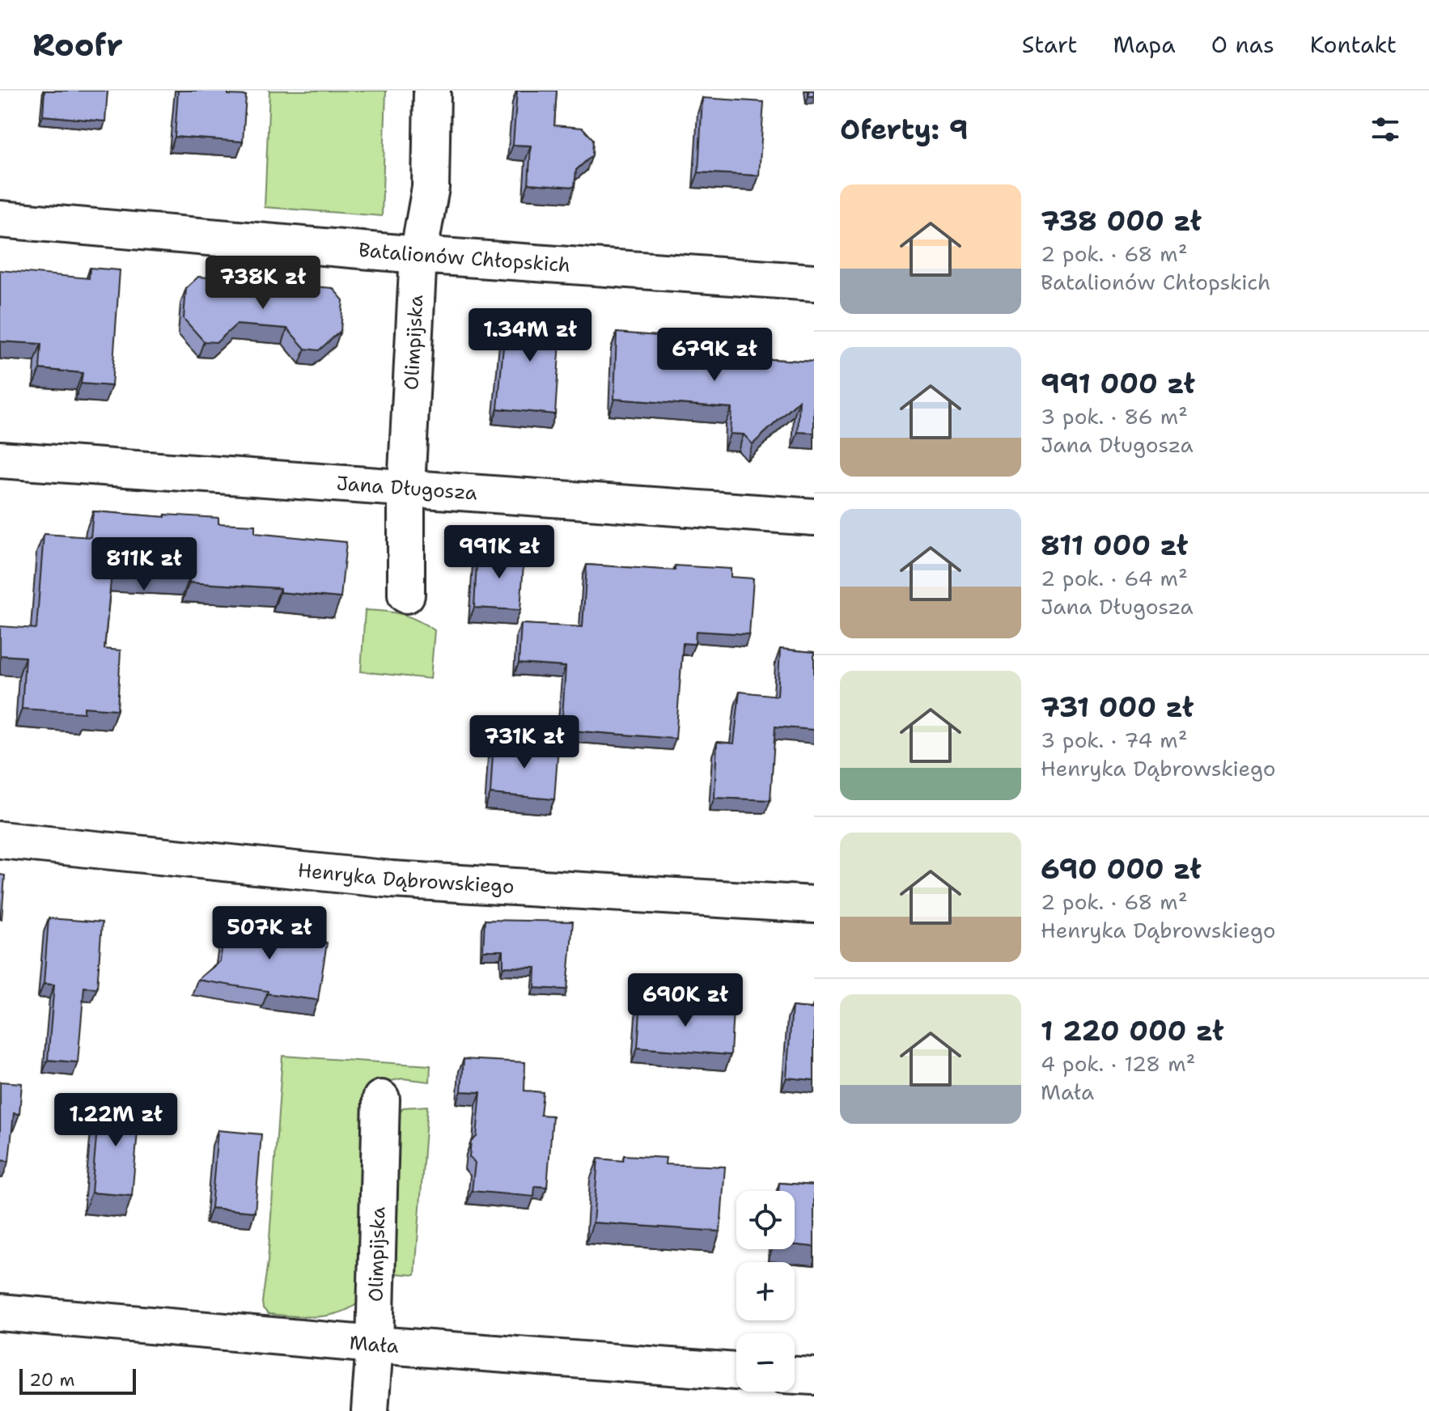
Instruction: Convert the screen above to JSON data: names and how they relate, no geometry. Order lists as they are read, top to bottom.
{
  "streets": {
    "street": [
      "Batalionów Chłopskich",
      "Olimpijska",
      "Jana Długosza",
      "Henryka Dąbrowskiego",
      "Mała"
    ]
  },
  "crossings": [
    ["Batalionów Chłopskich", "Olimpijska"],
    ["Olimpijska", "Jana Długosza"],
    ["Olimpijska", "Mała"]
  ],
  "scale_bar": "20 m",
  "page": {
    "header": "Roofr",
    "nav": [
      "Start",
      "Mapa",
      "O nas",
      "Kontakt"
    ],
    "heading": "Oferty: 9",
    "list": [
      {
        "name": "738 000 zł",
        "note": "2 pok. · 68 m² · Batalionów Chłopskich"
      },
      {
        "name": "991 000 zł",
        "note": "3 pok. · 86 m² · Jana Długosza"
      },
      {
        "name": "811 000 zł",
        "note": "2 pok. · 64 m² · Jana Długosza"
      },
      {
        "name": "731 000 zł",
        "note": "3 pok. · 74 m² · Henryka Dąbrowskiego"
      },
      {
        "name": "690 000 zł",
        "note": "2 pok. · 68 m² · Henryka Dąbrowskiego"
      },
      {
        "name": "1 220 000 zł",
        "note": "4 pok. · 128 m² · Mała"
      }
    ],
    "price": [
      "738K zł",
      "1.34M zł",
      "679K zł",
      "991K zł",
      "811K zł",
      "731K zł",
      "507K zł",
      "690K zł",
      "1.22M zł"
    ],
    "map_buttons": ["+", "−"],
    "scale": "20 m"
  }
}
